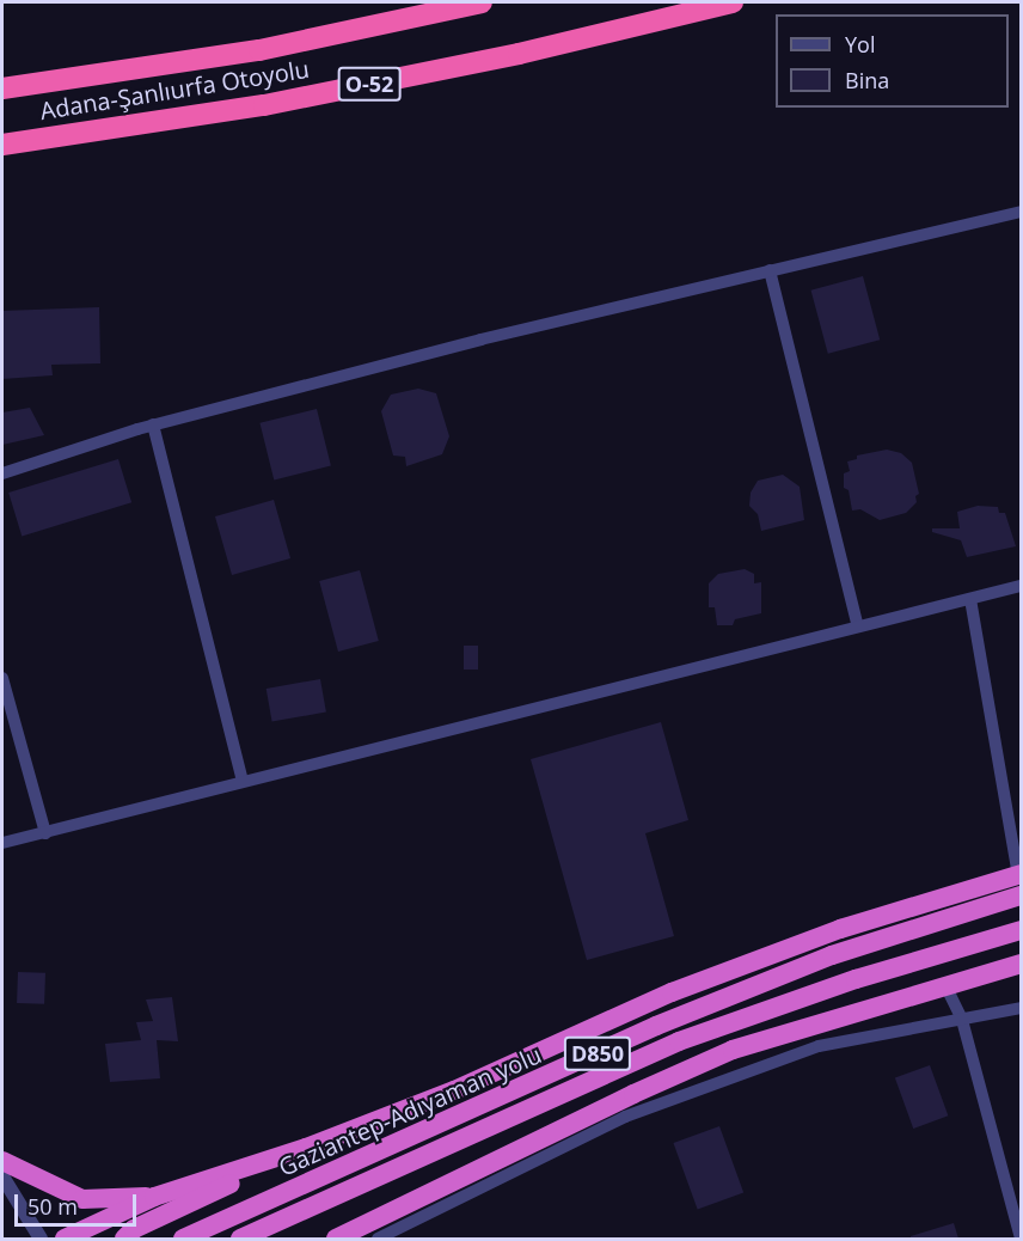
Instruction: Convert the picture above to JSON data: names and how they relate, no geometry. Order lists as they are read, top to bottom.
{
  "streets": {
    "highway": [
      "O-52",
      "Adana-Şanlıurfa Otoyolu",
      "D850",
      "Gaziantep-Adıyaman yolu"
    ]
  },
  "legend": ["Yol", "Bina"],
  "scale_bar": "50 m"
}
